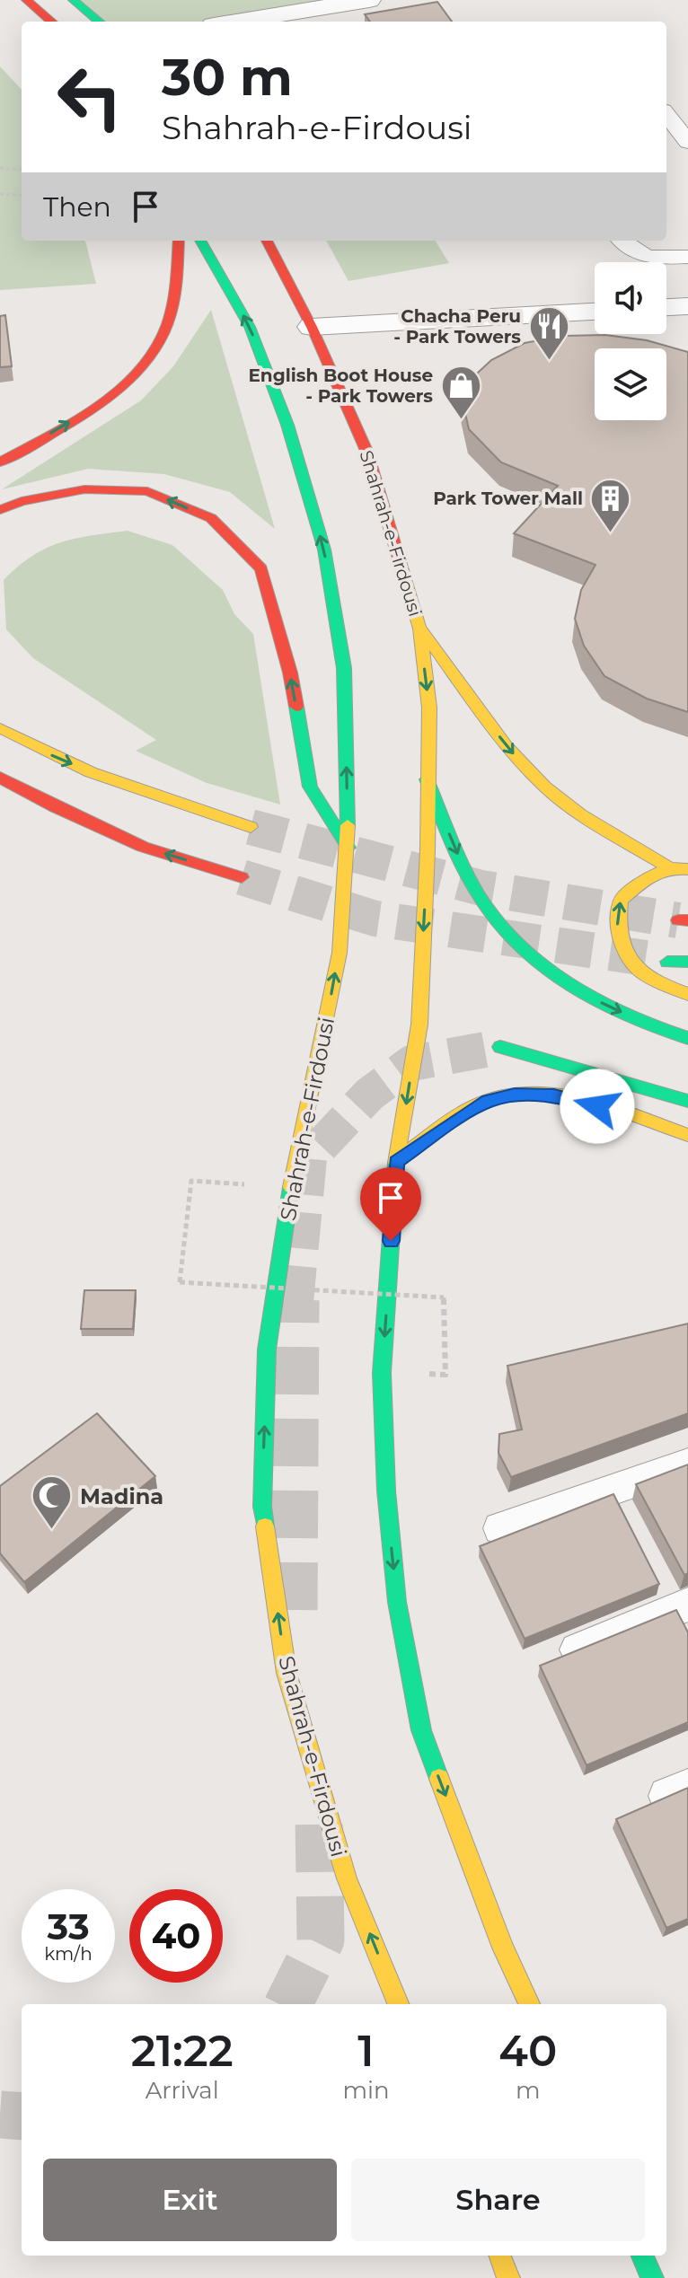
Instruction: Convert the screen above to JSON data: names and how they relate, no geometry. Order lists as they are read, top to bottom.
{
  "streets": {
    "main road": ["Shahrah-e-Firdousi"]
  },
  "places": {
    "restaurant": ["Chacha Peru - Park Towers"],
    "shop": ["English Boot House - Park Towers"],
    "building": ["Park Tower Mall"],
    "mosque": ["Madina"]
  },
  "page": {
    "turn": ["30 m", "Shahrah-e-Firdousi"],
    "then": "Then",
    "speed": "33 km/h",
    "limit": "40",
    "eta": [
      "21:22",
      "Arrival",
      "1",
      "min",
      "40",
      "m"
    ],
    "buttons": ["Exit", "Share"]
  }
}
